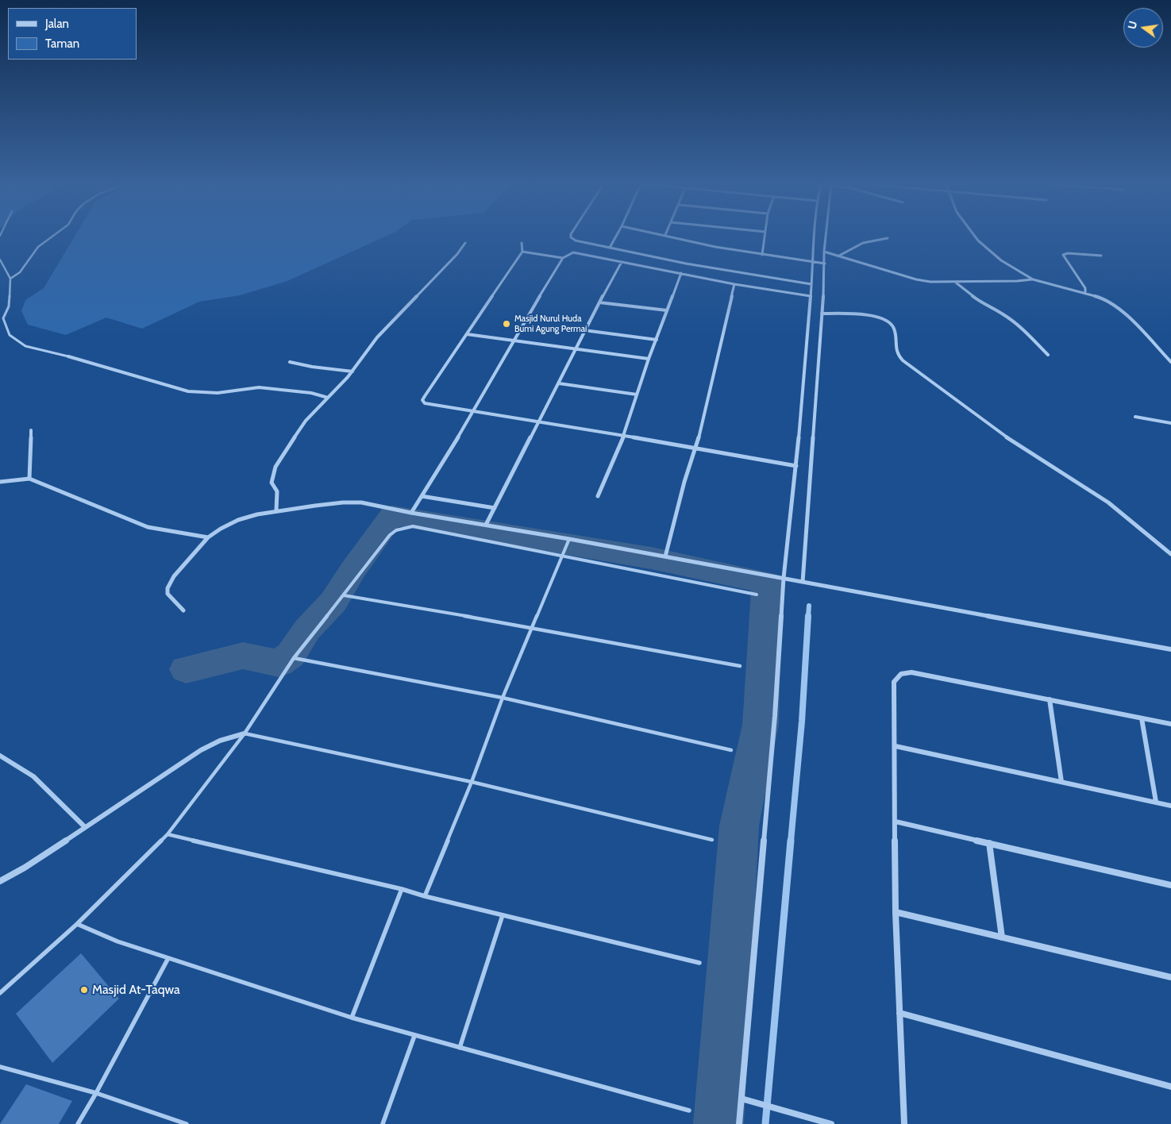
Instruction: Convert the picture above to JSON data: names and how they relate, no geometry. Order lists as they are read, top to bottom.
{
  "places": ["Masjid Nurul Huda Bumi Agung Permai", "Masjid At-Taqwa"],
  "legend": ["Jalan", "Taman"],
  "north": "left"
}
